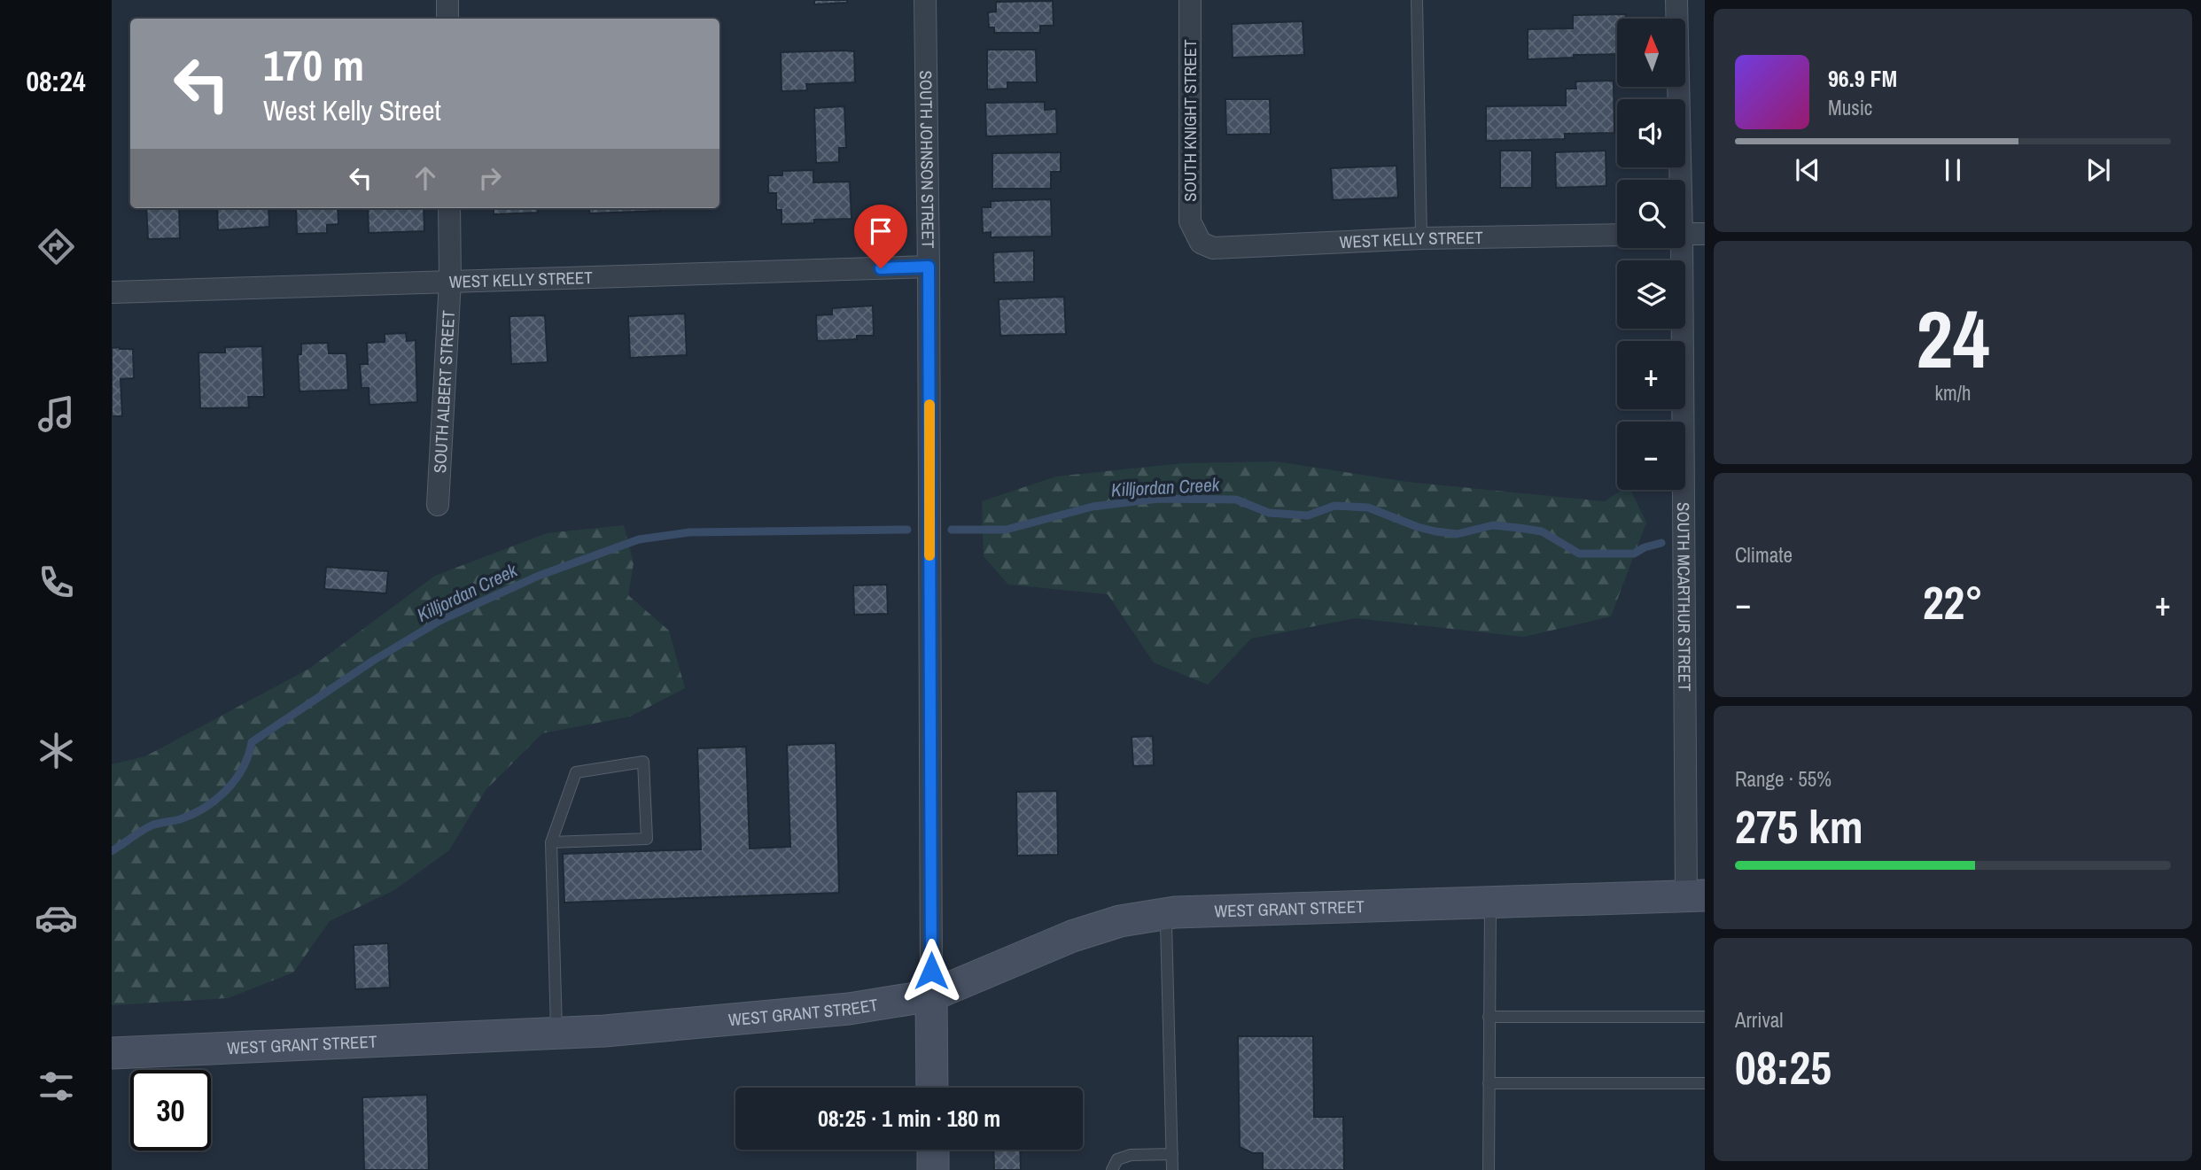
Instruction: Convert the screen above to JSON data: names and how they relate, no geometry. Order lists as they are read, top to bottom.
{
  "streets": {
    "main road": ["SOUTH JOHNSON STREET", "WEST GRANT STREET"],
    "street": [
      "SOUTH KNIGHT STREET",
      "WEST KELLY STREET",
      "SOUTH ALBERT STREET",
      "SOUTH MCARTHUR STREET"
    ]
  },
  "crossings": [
    ["SOUTH KNIGHT STREET", "WEST KELLY STREET"],
    ["SOUTH JOHNSON STREET", "WEST KELLY STREET"],
    ["SOUTH JOHNSON STREET", "WEST GRANT STREET"],
    ["WEST KELLY STREET", "SOUTH ALBERT STREET"],
    ["SOUTH MCARTHUR STREET", "WEST GRANT STREET"]
  ],
  "water": ["Killjordan Creek"],
  "north": "top",
  "page": {
    "tabs": "08:24",
    "map_buttons": ["+", "−"],
    "turn": ["170 m", "West Kelly Street"],
    "song": ["96.9 FM", "Music"],
    "tile": [
      ["24", "km/h"],
      "Climate",
      ["Range · 55%", "275 km"],
      ["Arrival", "08:25"]
    ],
    "heat": ["−", "22°", "+"],
    "limit": "30",
    "trip": "08:25 · 1 min · 180 m"
  }
}
